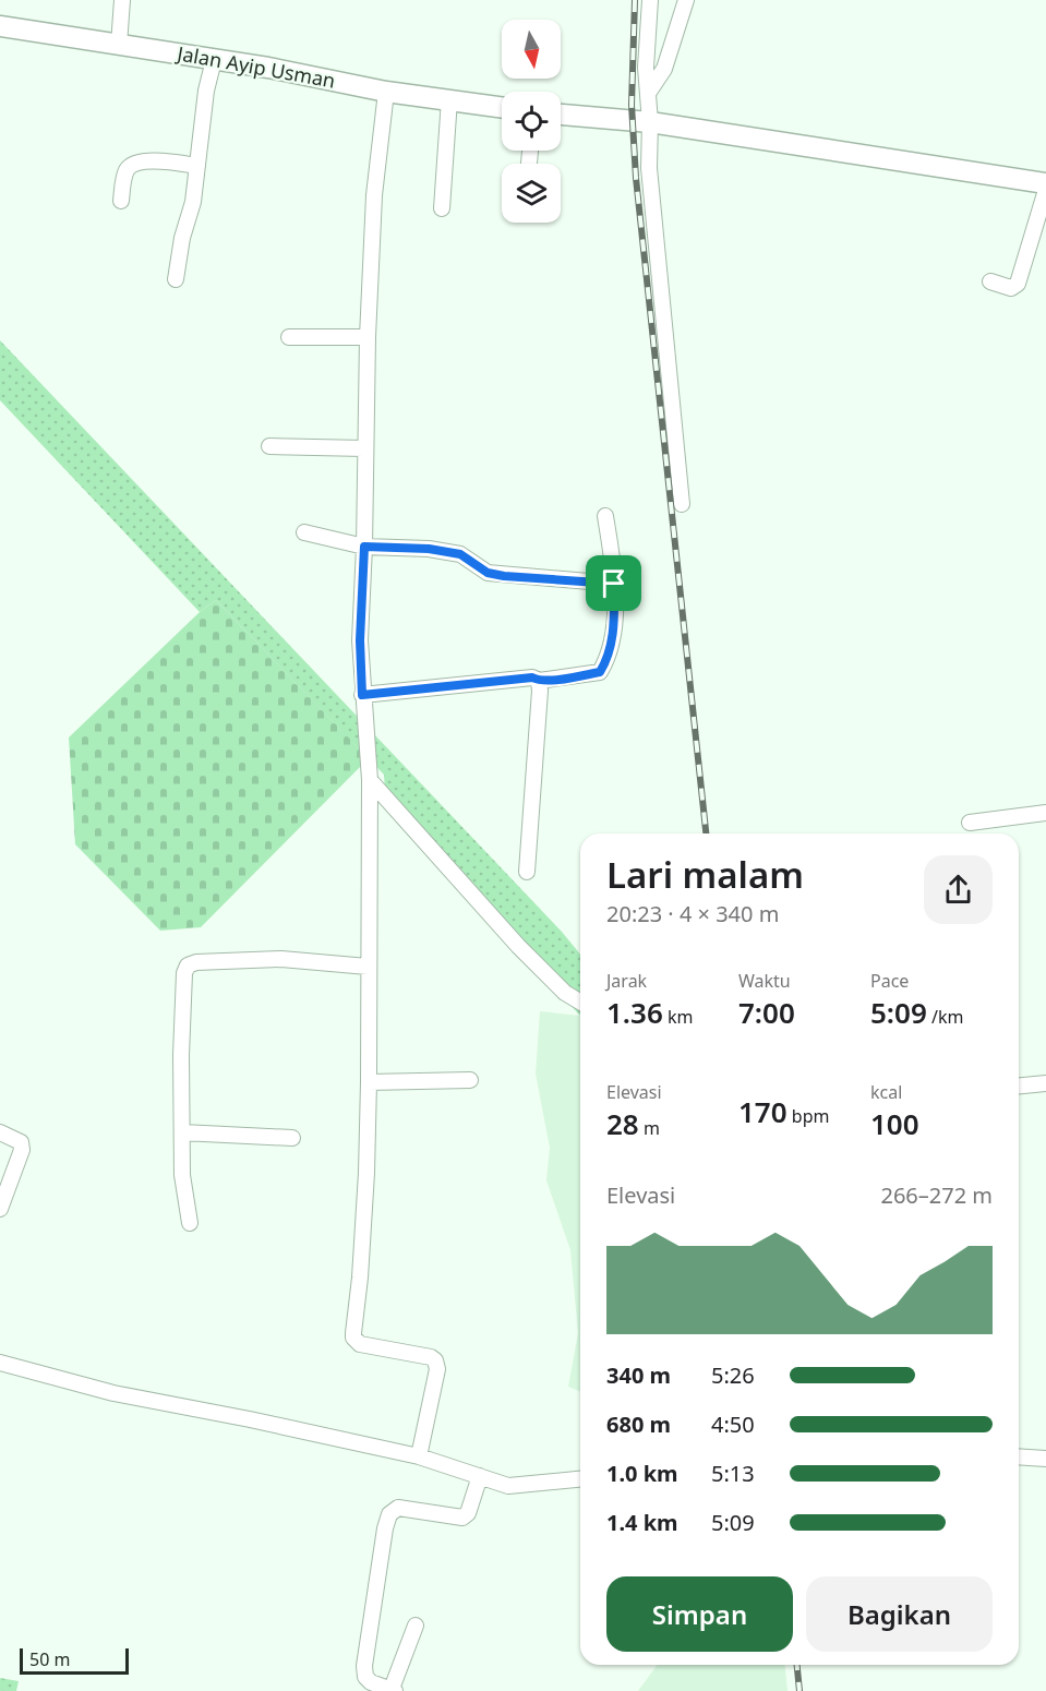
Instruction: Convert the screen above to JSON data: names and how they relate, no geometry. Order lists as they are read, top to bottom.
{
  "streets": {
    "main road": ["Jalan Ayip Usman"]
  },
  "scale_bar": "50 m",
  "north": "bottom",
  "page": {
    "heading": ["Lari malam", "20:23 · 4 × 340 m"],
    "stats": [
      ["Jarak", "1.36 km"],
      ["Waktu", "7:00"],
      ["Pace", "5:09 /km"],
      ["Elevasi", "28 m"],
      ["170 bpm"],
      ["kcal", "100"]
    ],
    "chart": ["Elevasi", "266–272 m"],
    "list": [
      {
        "name": "340 m",
        "note": "5:26"
      },
      {
        "name": "680 m",
        "note": "4:50"
      },
      {
        "name": "1.0 km",
        "note": "5:13"
      },
      {
        "name": "1.4 km",
        "note": "5:09"
      }
    ],
    "buttons": ["Simpan", "Bagikan"],
    "scale": "50 m"
  }
}
